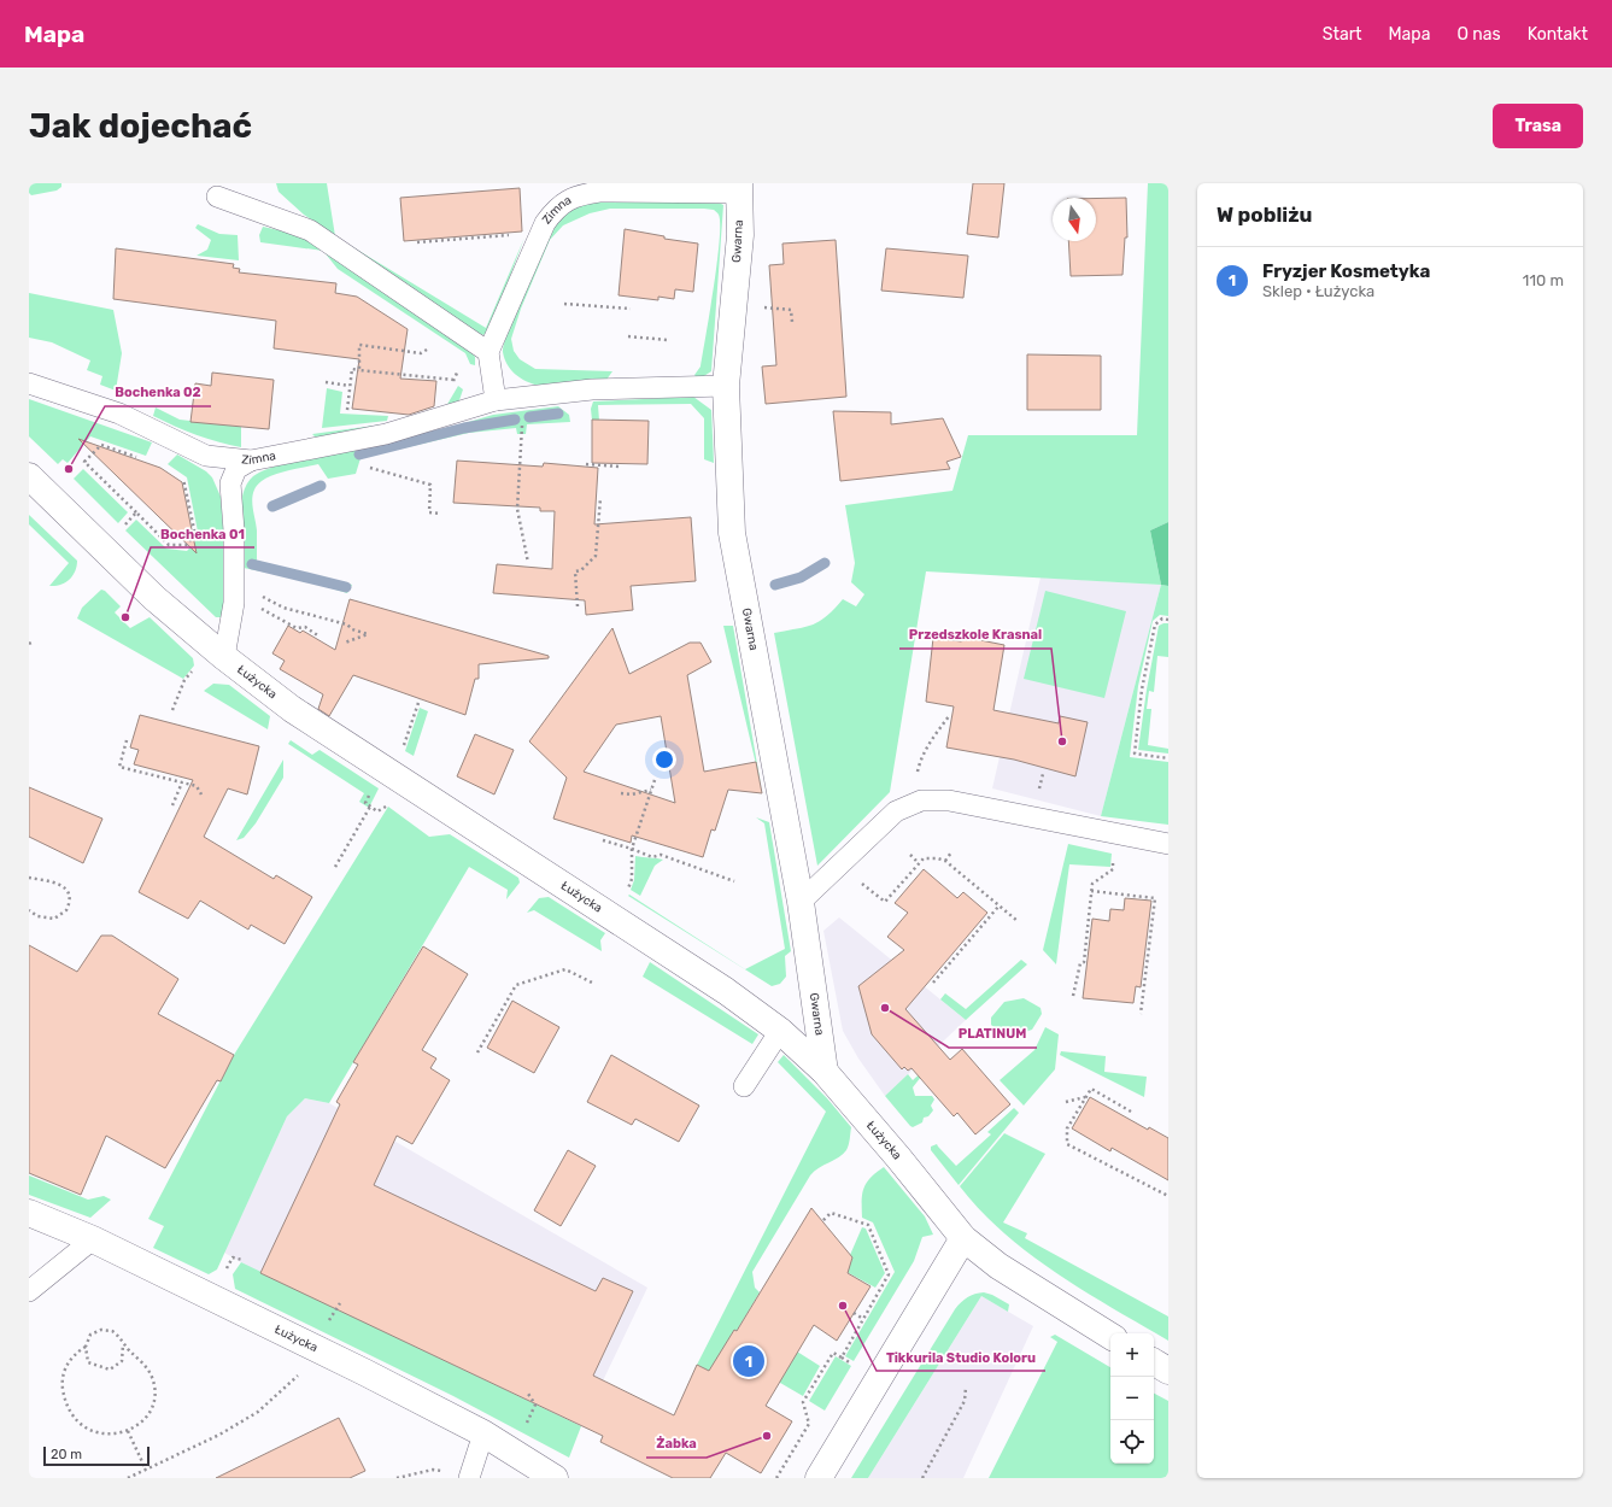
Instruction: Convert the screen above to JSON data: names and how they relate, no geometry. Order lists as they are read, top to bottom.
{
  "streets": {
    "street": ["Gwarna", "Łużycka"],
    "lane": ["Zimna"]
  },
  "crossings": [
    ["Zimna", "Gwarna"],
    ["Gwarna", "Łużycka"]
  ],
  "places": [
    "Bochenka 02",
    "Bochenka 01",
    "Przedszkole Krasnal",
    "PLATINUM",
    "Tikkurila Studio Koloru",
    "Żabka"
  ],
  "scale_bar": "20 m",
  "north": "bottom",
  "page": {
    "header": "Mapa",
    "nav": [
      "Start",
      "Mapa",
      "O nas",
      "Kontakt"
    ],
    "buttons": "Trasa",
    "title": "Jak dojechać",
    "heading": "W pobliżu",
    "list": [
      {
        "mark": "1",
        "name": "Fryzjer Kosmetyka",
        "note": "Sklep · Łużycka",
        "value": "110 m"
      }
    ],
    "map_buttons": ["+", "−"],
    "pins": "1",
    "scale": "20 m"
  }
}
